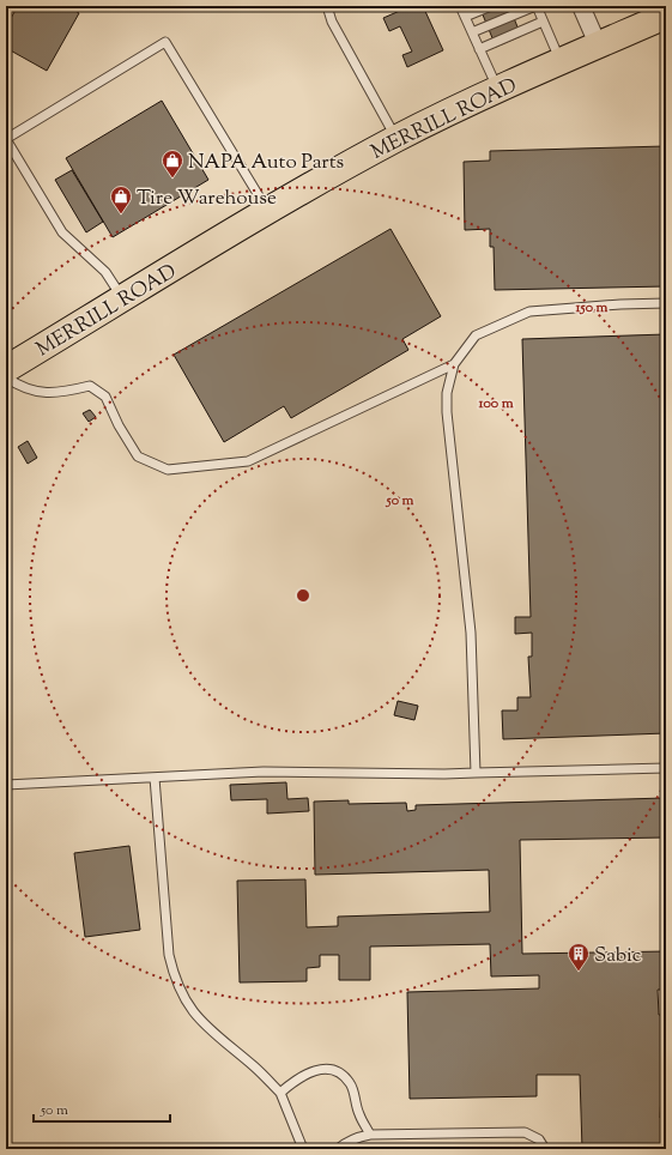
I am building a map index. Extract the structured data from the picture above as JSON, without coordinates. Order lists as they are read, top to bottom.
{
  "streets": {
    "highway": ["MERRILL ROAD"]
  },
  "places": {
    "shop": ["NAPA Auto Parts", "Tire Warehouse"],
    "building": ["Sabic"]
  },
  "scale_bar": "50 m",
  "rings": ["150 m", "100 m", "50 m"]
}
